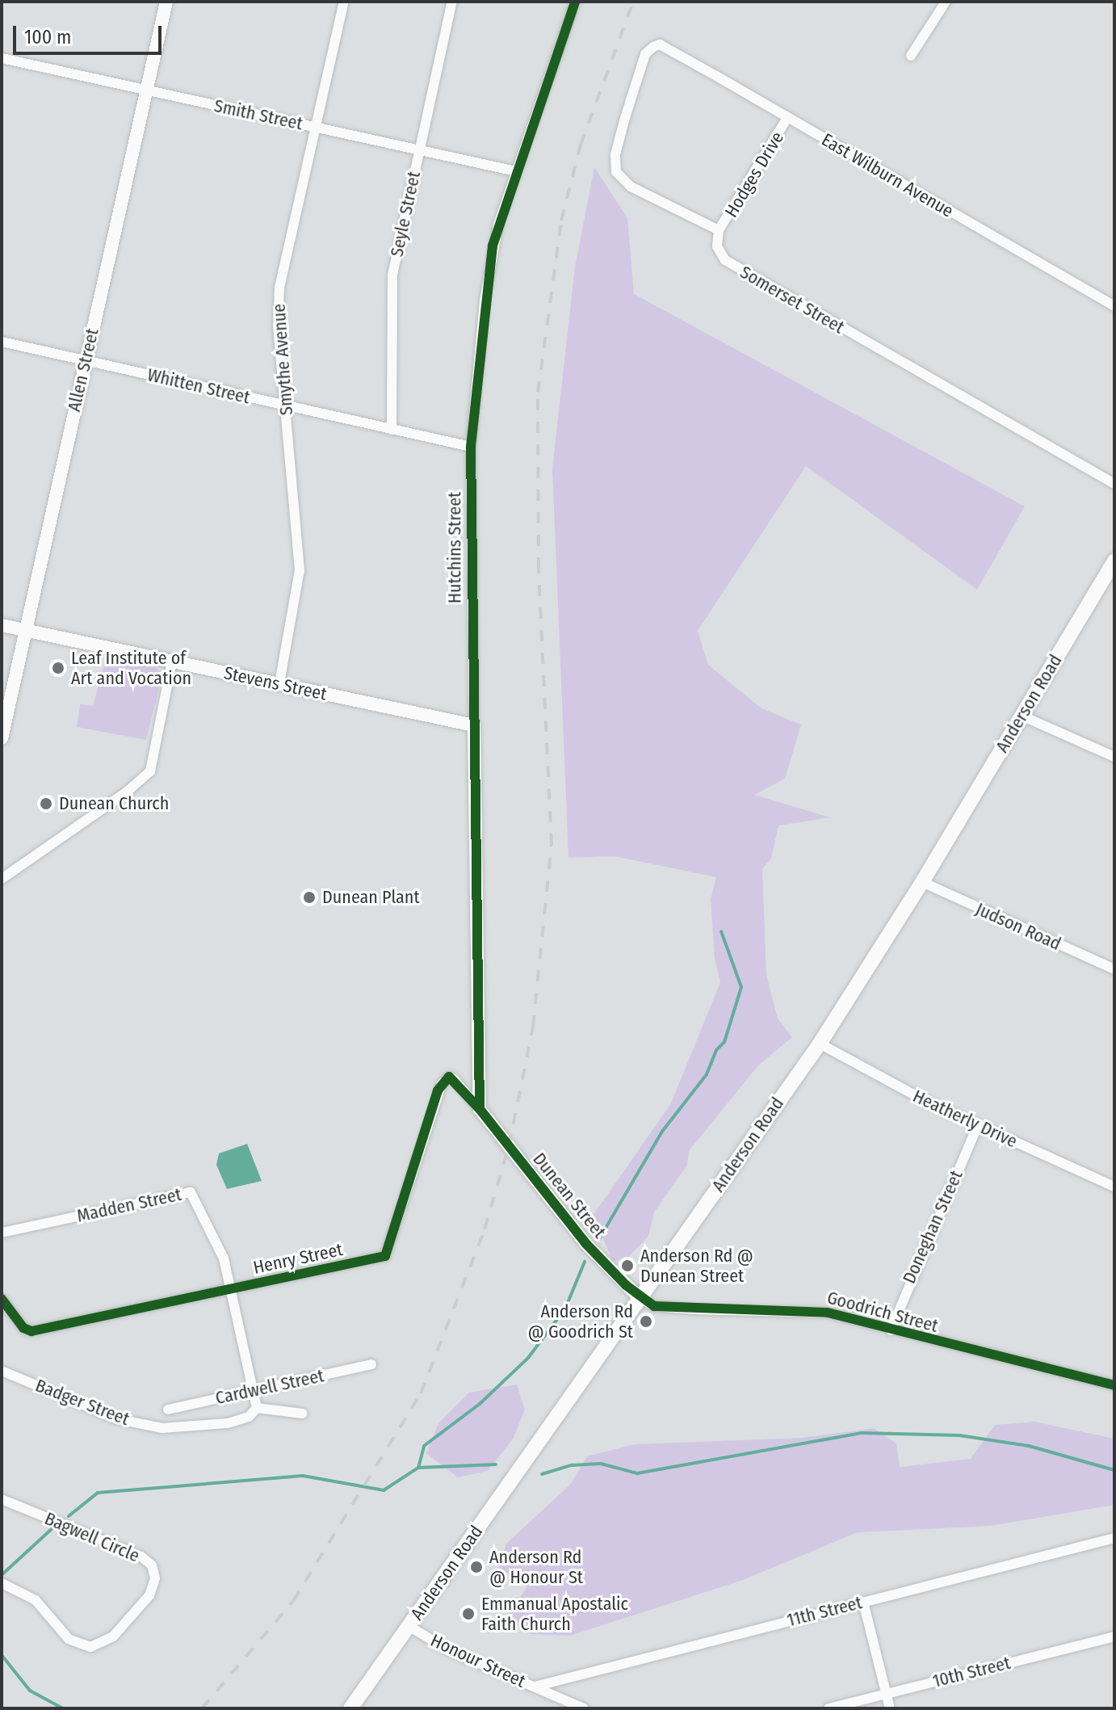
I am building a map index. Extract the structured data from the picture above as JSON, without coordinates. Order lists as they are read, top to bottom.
{
  "streets": {
    "main road": ["Anderson Road"],
    "street": [
      "Smith Street",
      "Hodges Drive",
      "East Wilburn Avenue",
      "Seyle Street",
      "Somerset Street",
      "Smythe Avenue",
      "Allen Street",
      "Whitten Street",
      "Hutchins Street",
      "Stevens Street",
      "Judson Road",
      "Heatherly Drive",
      "Dunean Street",
      "Madden Street",
      "Doneghan Street",
      "Henry Street",
      "Goodrich Street",
      "Cardwell Street",
      "Badger Street",
      "Bagwell Circle",
      "11th Street",
      "Honour Street",
      "10th Street"
    ]
  },
  "crossings": [
    ["Smith Street", "Seyle Street"],
    ["Smith Street", "Smythe Avenue"],
    ["Smith Street", "Allen Street"],
    ["Smith Street", "Hutchins Street"],
    ["Hodges Drive", "East Wilburn Avenue"],
    ["Hodges Drive", "Somerset Street"],
    ["East Wilburn Avenue", "Somerset Street"],
    ["Seyle Street", "Whitten Street"],
    ["Smythe Avenue", "Whitten Street"],
    ["Smythe Avenue", "Stevens Street"],
    ["Allen Street", "Whitten Street"],
    ["Allen Street", "Stevens Street"],
    ["Whitten Street", "Hutchins Street"],
    ["Hutchins Street", "Stevens Street"],
    ["Hutchins Street", "Dunean Street"],
    ["Hutchins Street", "Henry Street"],
    ["Anderson Road", "Judson Road"],
    ["Anderson Road", "Heatherly Drive"],
    ["Anderson Road", "Dunean Street"],
    ["Anderson Road", "Goodrich Street"],
    ["Anderson Road", "Honour Street"],
    ["Heatherly Drive", "Doneghan Street"],
    ["Dunean Street", "Henry Street"],
    ["Dunean Street", "Goodrich Street"],
    ["Madden Street", "Henry Street"],
    ["Doneghan Street", "Goodrich Street"],
    ["11th Street", "Honour Street"]
  ],
  "places": [
    "Leaf Institute of Art and Vocation",
    "Dunean Church",
    "Dunean Plant",
    "Anderson Rd @ Dunean Street",
    "Anderson Rd @ Goodrich St",
    "Anderson Rd @ Honour St",
    "Emmanual Apostalic Faith Church"
  ],
  "scale_bar": "100 m"
}
